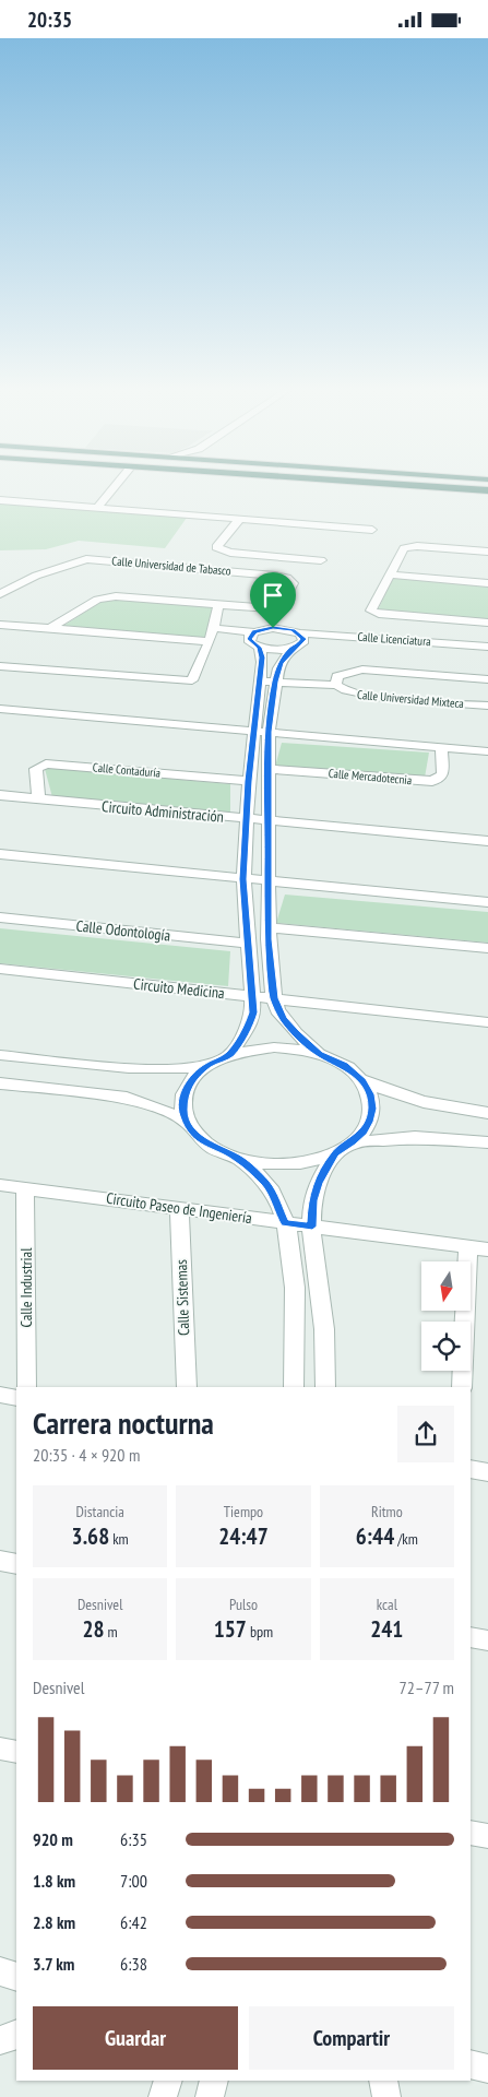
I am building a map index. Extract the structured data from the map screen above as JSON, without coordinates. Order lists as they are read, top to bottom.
{
  "streets": {
    "street": [
      "Calle Universidad de Tabasco",
      "Calle Licenciatura",
      "Calle Universidad Mixteca",
      "Calle Contaduría",
      "Calle Mercadotecnia",
      "Circuito Administración",
      "Calle Odontología",
      "Circuito Medicina",
      "Circuito Paseo de Ingeniería",
      "Calle Industrial",
      "Calle Sistemas"
    ]
  },
  "crossings": [
    ["Calle Contaduría", "Circuito Administración"],
    ["Circuito Paseo de Ingeniería", "Calle Industrial"],
    ["Circuito Paseo de Ingeniería", "Calle Sistemas"]
  ],
  "north": "bottom",
  "page": {
    "status": "20:35",
    "heading": ["Carrera nocturna", "20:35 · 4 × 920 m"],
    "stats": [
      ["Distancia", "3.68 km"],
      ["Tiempo", "24:47"],
      ["Ritmo", "6:44 /km"],
      ["Desnivel", "28 m"],
      ["Pulso", "157 bpm"],
      ["kcal", "241"]
    ],
    "chart": ["Desnivel", "72–77 m"],
    "list": [
      {
        "name": "920 m",
        "note": "6:35"
      },
      {
        "name": "1.8 km",
        "note": "7:00"
      },
      {
        "name": "2.8 km",
        "note": "6:42"
      },
      {
        "name": "3.7 km",
        "note": "6:38"
      }
    ],
    "buttons": ["Guardar", "Compartir"]
  }
}
